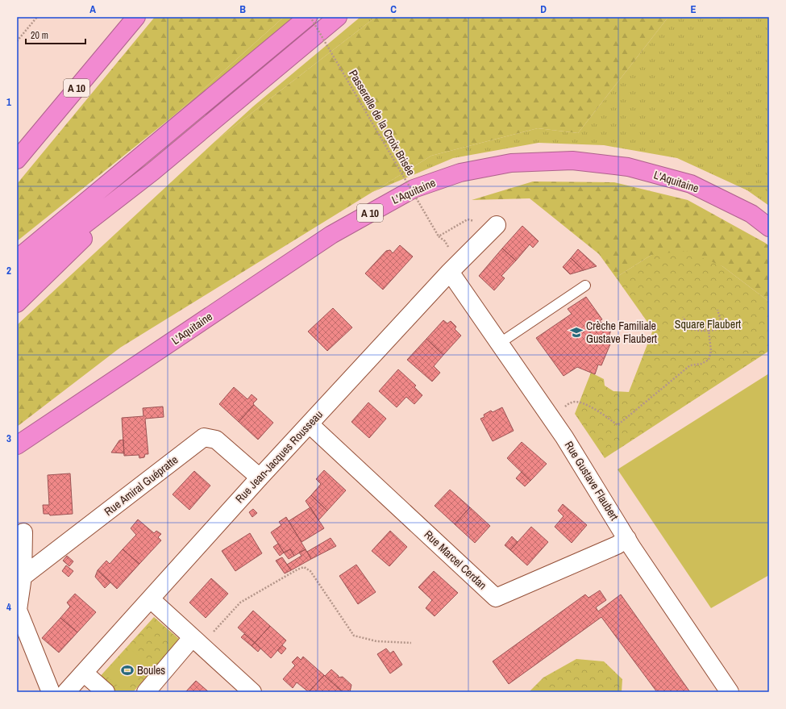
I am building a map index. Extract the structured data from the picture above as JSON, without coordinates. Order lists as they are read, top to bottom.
{
  "streets": {
    "highway": ["A 10", "L'Aquitaine"],
    "street": [
      "Rue Jean-Jacques Rousseau",
      "Rue Gustave Flaubert",
      "Rue Amiral Guépratte",
      "Rue Marcel Cerdan"
    ],
    "path": ["Passerelle de la Croix Brisée"]
  },
  "crossings": [
    ["Rue Jean-Jacques Rousseau", "Rue Gustave Flaubert"],
    ["Rue Jean-Jacques Rousseau", "Rue Amiral Guépratte"],
    ["Rue Jean-Jacques Rousseau", "Rue Marcel Cerdan"],
    ["Rue Gustave Flaubert", "Rue Marcel Cerdan"]
  ],
  "parks": ["Square Flaubert"],
  "places": {
    "school or university": ["Crèche Familiale Gustave Flaubert"],
    "sports": ["Boules"]
  },
  "scale_bar": "20 m",
  "grid": {
    "columns": [
      "A",
      "B",
      "C",
      "D",
      "E"
    ],
    "rows": [
      "1",
      "2",
      "3",
      "4"
    ]
  }
}
